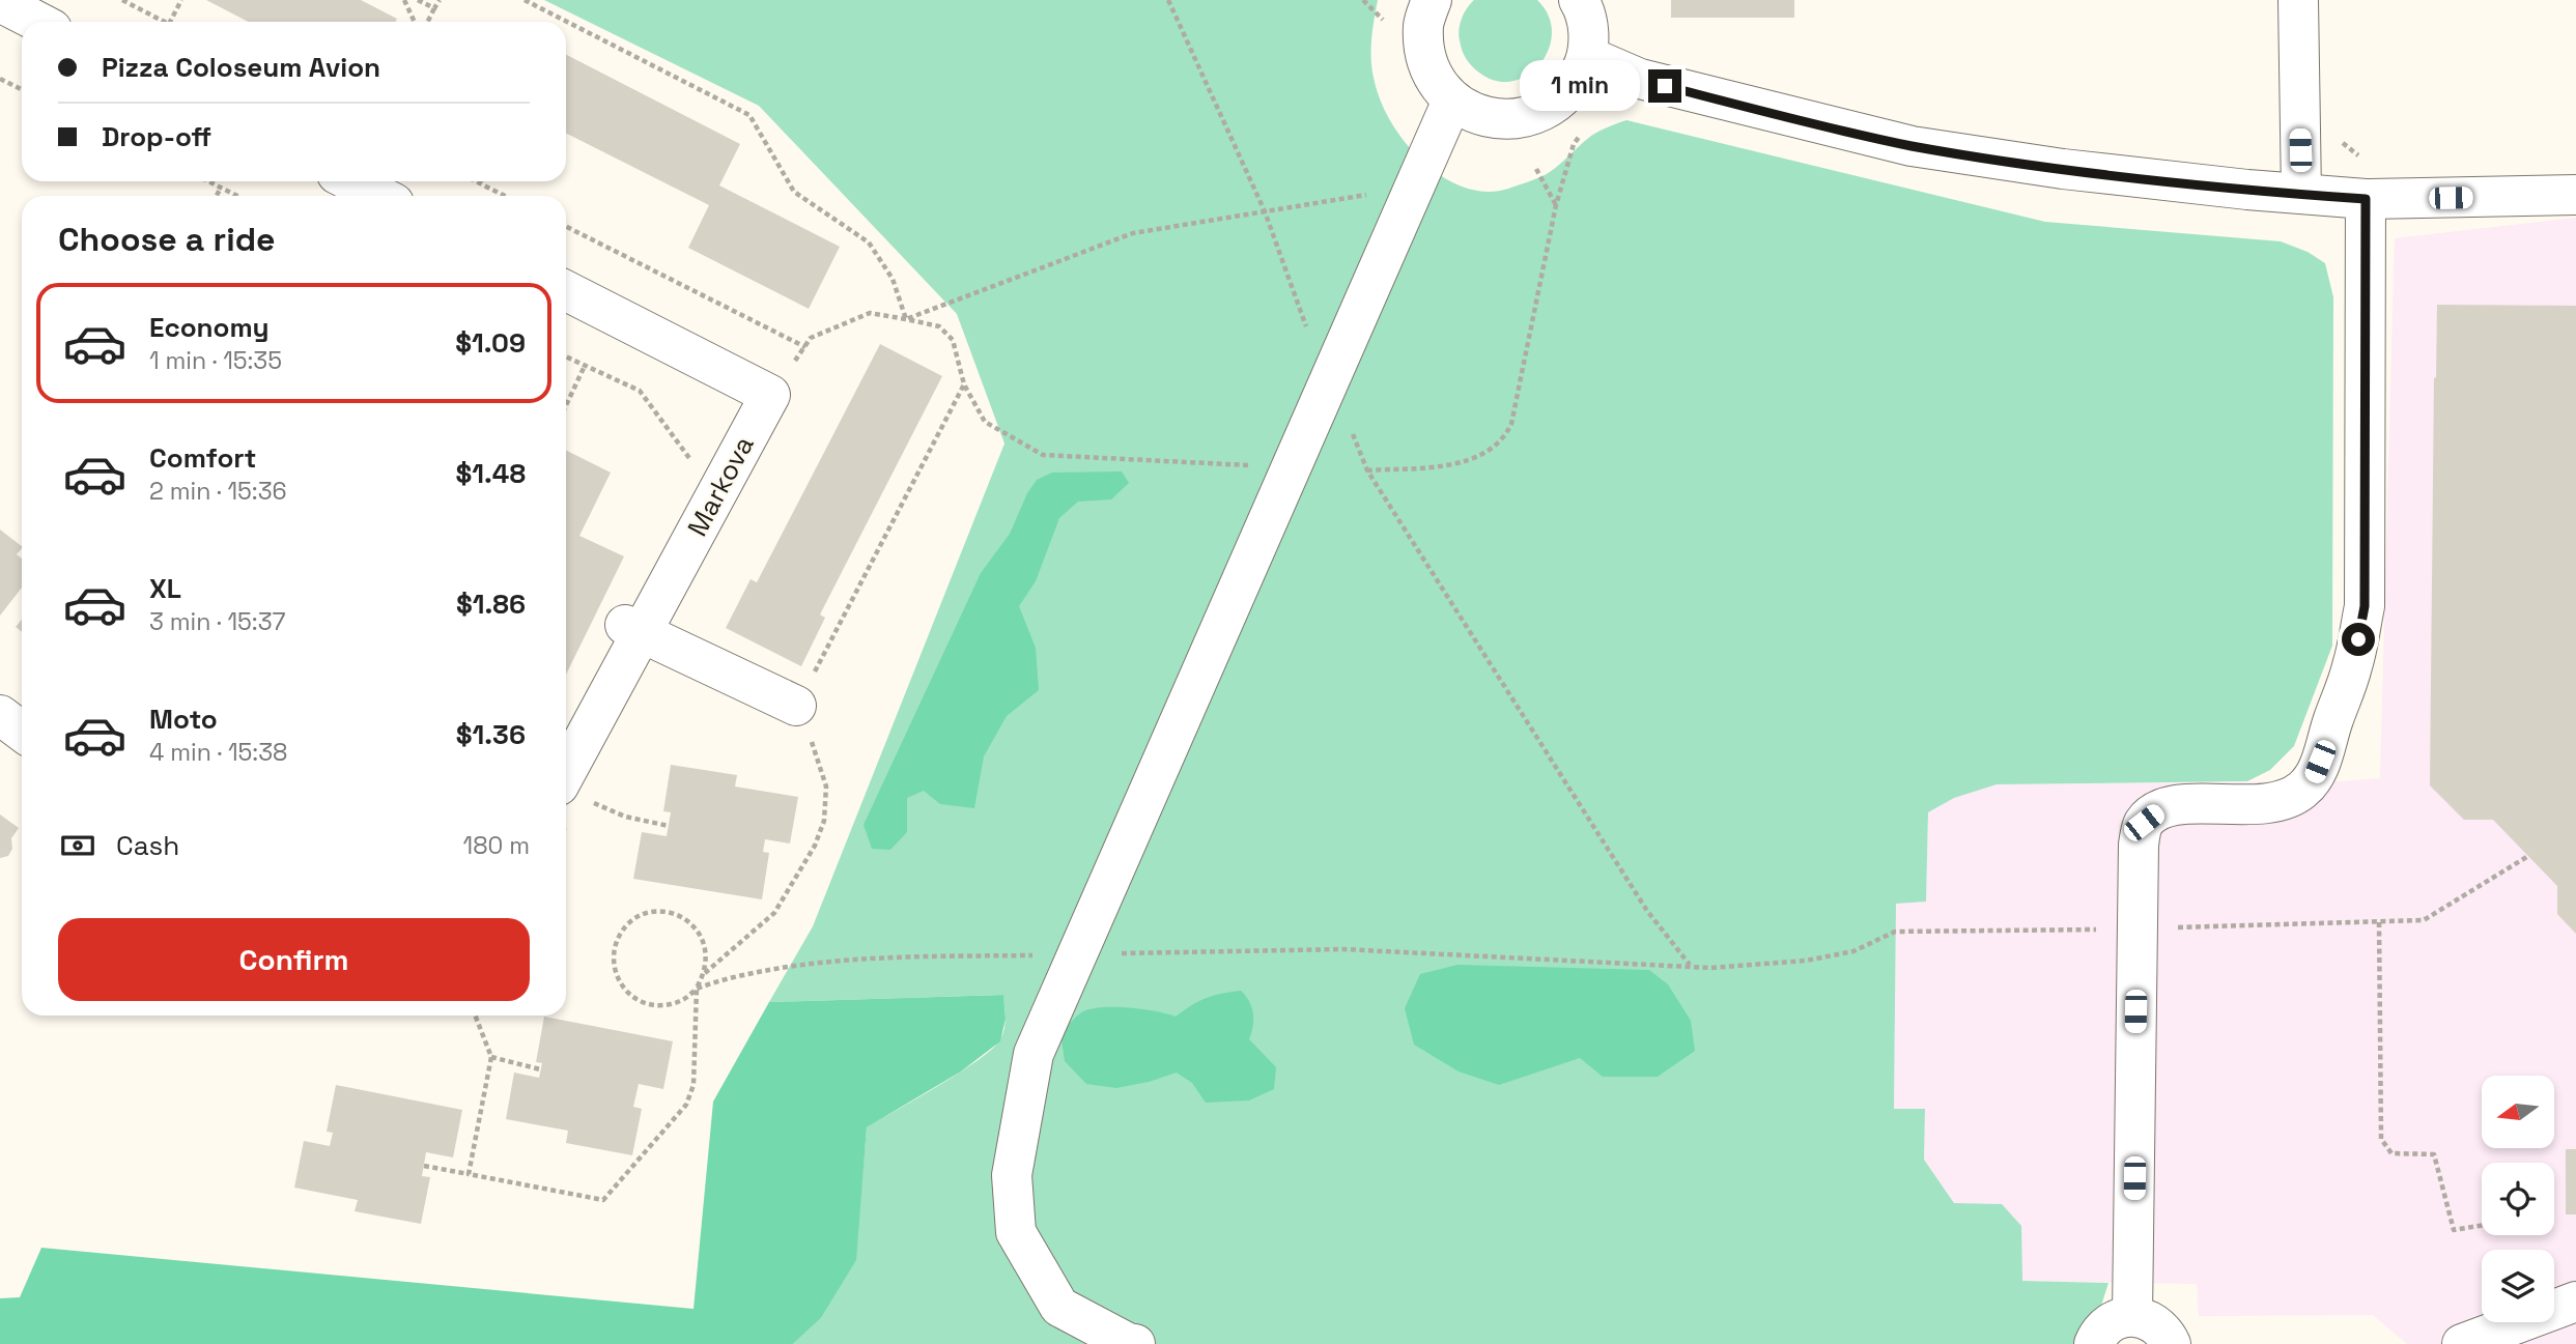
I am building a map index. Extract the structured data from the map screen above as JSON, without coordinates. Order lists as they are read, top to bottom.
{
  "streets": {
    "street": ["Markova"]
  },
  "north": "left",
  "page": {
    "banner": ["Pizza Coloseum Avion", "Drop-off"],
    "bubble": "1 min",
    "heading": "Choose a ride",
    "list": [
      {
        "name": "Economy",
        "note": "1 min · 15:35",
        "value": "$1.09"
      },
      {
        "name": "Comfort",
        "note": "2 min · 15:36",
        "value": "$1.48"
      },
      {
        "name": "XL",
        "note": "3 min · 15:37",
        "value": "$1.86"
      },
      {
        "name": "Moto",
        "note": "4 min · 15:38",
        "value": "$1.36"
      }
    ],
    "pay": ["Cash", "180 m"],
    "buttons": "Confirm"
  }
}
